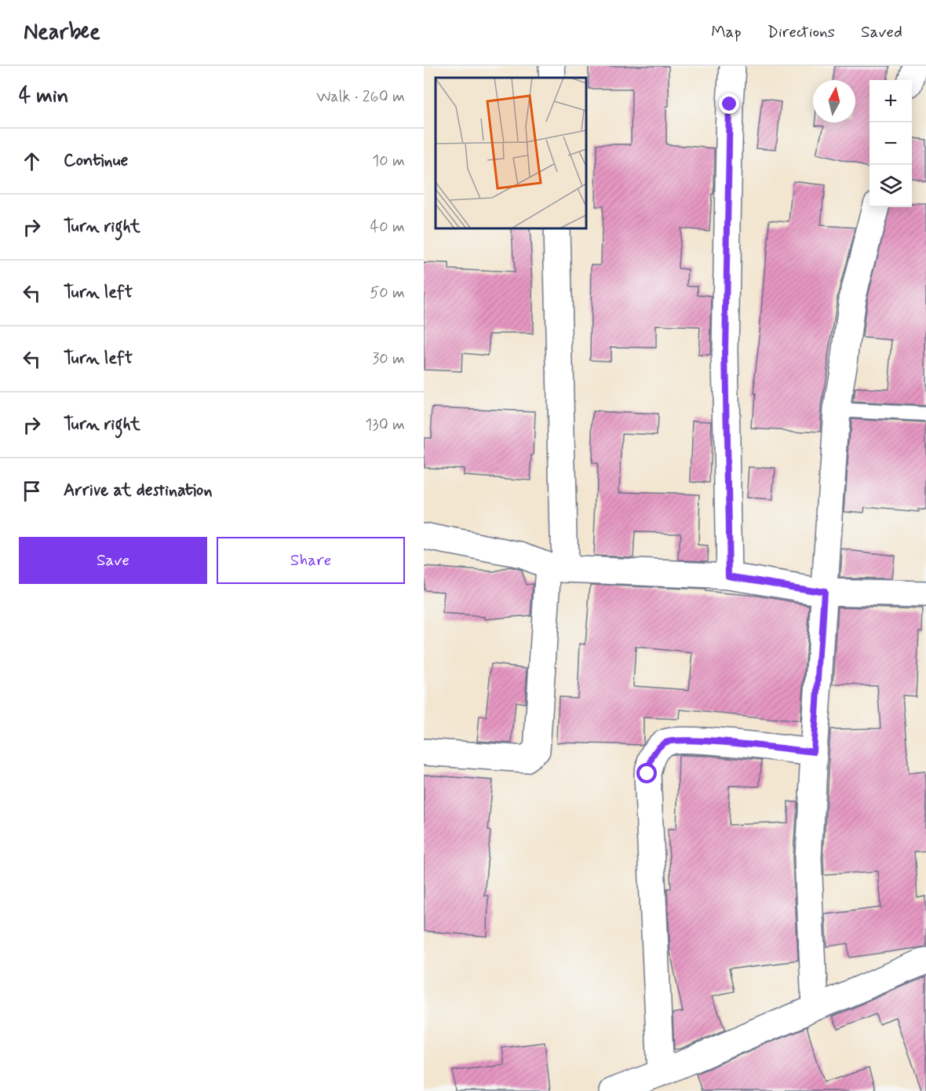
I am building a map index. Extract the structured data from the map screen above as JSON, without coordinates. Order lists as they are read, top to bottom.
{
  "north": "top",
  "page": {
    "header": "Nearbee",
    "nav": ["Map", "Directions", "Saved"],
    "heading": ["4 min", "Walk · 260 m"],
    "map_buttons": ["+", "−"],
    "list": [
      ["Continue", "10 m"],
      ["Turn right", "40 m"],
      ["Turn left", "50 m"],
      ["Turn left", "30 m"],
      ["Turn right", "130 m"],
      "Arrive at destination"
    ],
    "buttons": ["Save", "Share"]
  }
}
